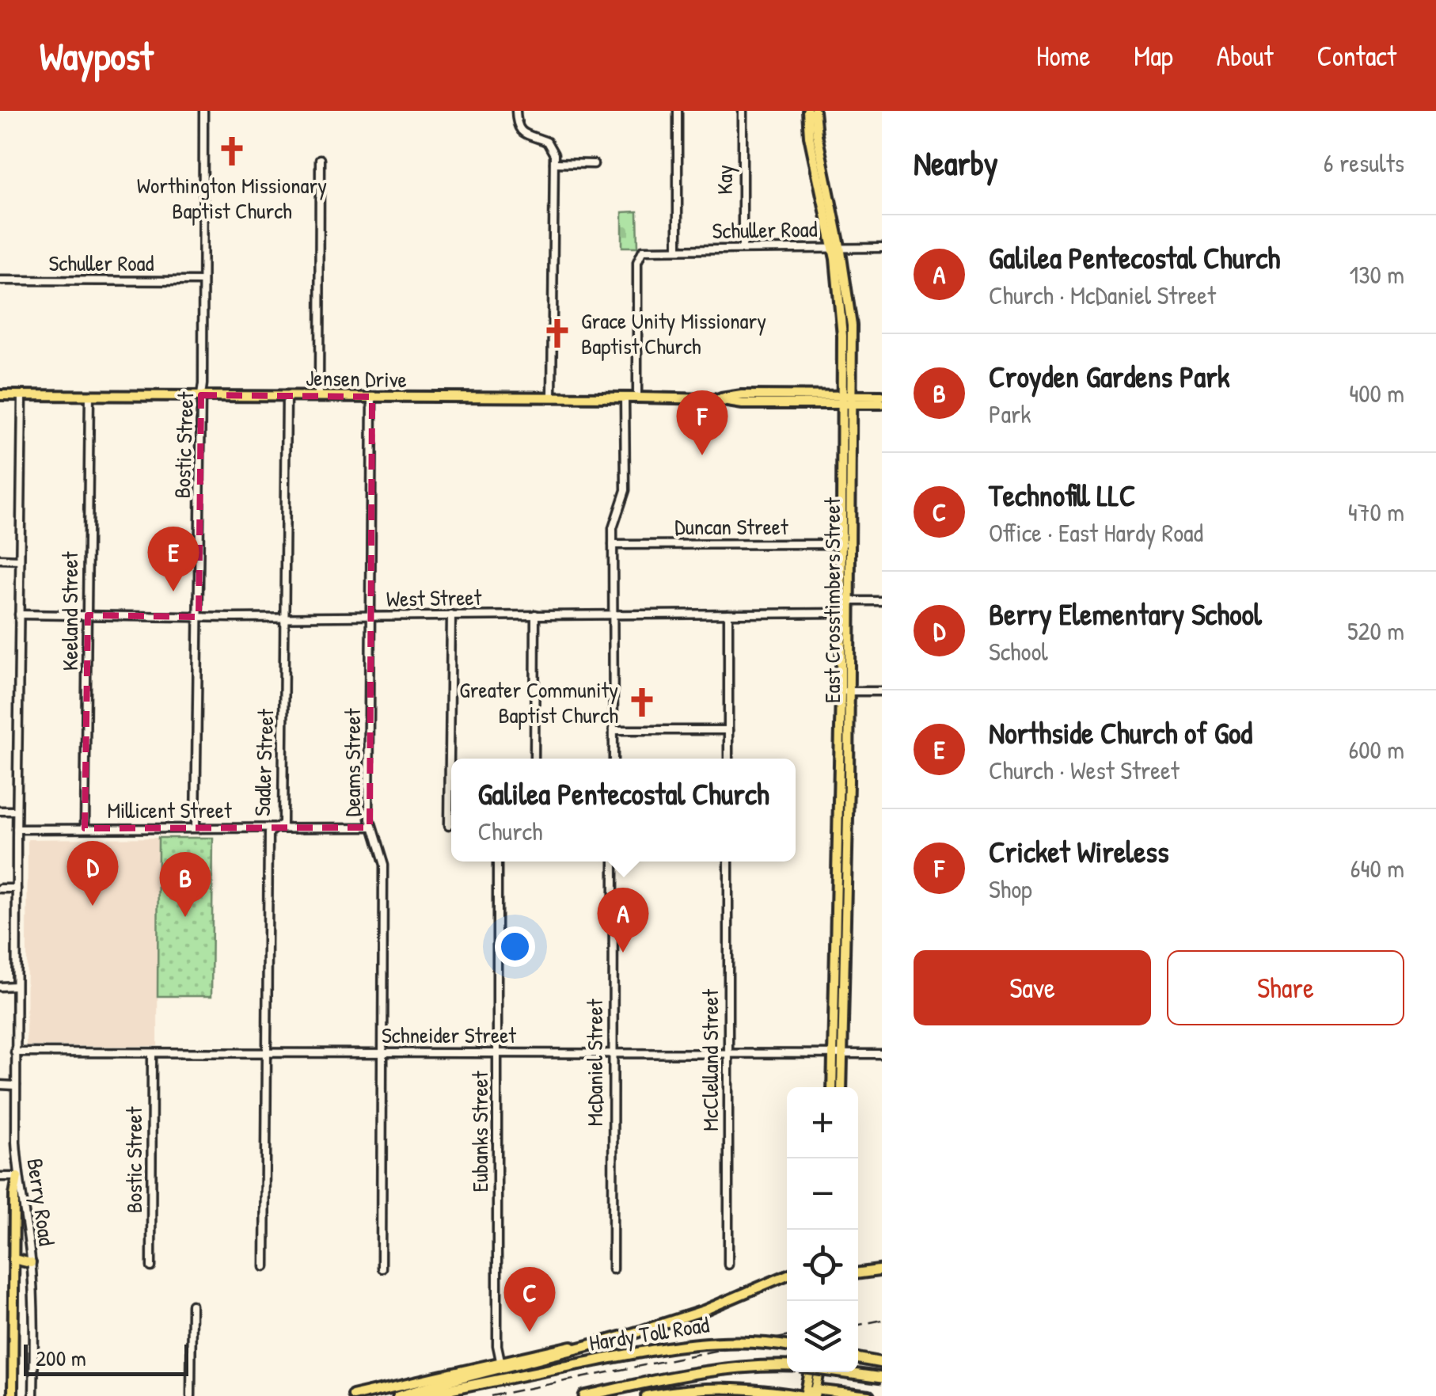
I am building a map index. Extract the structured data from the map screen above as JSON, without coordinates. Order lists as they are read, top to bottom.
{
  "streets": {
    "highway": ["Hardy Toll Road"],
    "main road": ["Jensen Drive", "East Crosstimbers Street"],
    "street": [
      "Kay",
      "Schuller Road",
      "Bostic Street",
      "Duncan Street",
      "West Street",
      "Keeland Street",
      "Sadler Street",
      "Deams Street",
      "Millicent Street",
      "Schneider Street",
      "McClelland Street",
      "McDaniel Street",
      "Eubanks Street",
      "Berry Road"
    ]
  },
  "crossings": [
    ["Kay", "Schuller Road"],
    ["Schuller Road", "Jensen Drive"],
    ["Schuller Road", "Bostic Street"],
    ["Schuller Road", "East Crosstimbers Street"],
    ["Jensen Drive", "Bostic Street"],
    ["Jensen Drive", "East Crosstimbers Street"],
    ["Jensen Drive", "Keeland Street"],
    ["Jensen Drive", "Sadler Street"],
    ["Jensen Drive", "Deams Street"],
    ["Jensen Drive", "Berry Road"],
    ["Bostic Street", "West Street"],
    ["Bostic Street", "Millicent Street"],
    ["Bostic Street", "Schneider Street"],
    ["Duncan Street", "East Crosstimbers Street"],
    ["West Street", "East Crosstimbers Street"],
    ["West Street", "Keeland Street"],
    ["West Street", "Sadler Street"],
    ["West Street", "Deams Street"],
    ["West Street", "Berry Road"],
    ["East Crosstimbers Street", "Schneider Street"],
    ["Keeland Street", "Millicent Street"],
    ["Sadler Street", "Millicent Street"],
    ["Sadler Street", "Schneider Street"],
    ["Deams Street", "Millicent Street"],
    ["Deams Street", "Schneider Street"],
    ["Millicent Street", "Berry Road"],
    ["Schneider Street", "McClelland Street"],
    ["Schneider Street", "McDaniel Street"],
    ["Schneider Street", "Eubanks Street"],
    ["Schneider Street", "Berry Road"]
  ],
  "places": {
    "church": ["Worthington Missionary Baptist Church", "Grace Unity Missionary Baptist Church", "Greater Community Baptist Church"]
  },
  "scale_bar": "200 m",
  "page": {
    "header": "Waypost",
    "nav": [
      "Home",
      "Map",
      "About",
      "Contact"
    ],
    "heading": ["Nearby", "6 results"],
    "list": [
      {
        "mark": "A",
        "name": "Galilea Pentecostal Church",
        "note": "Church · McDaniel Street",
        "value": "130 m"
      },
      {
        "mark": "B",
        "name": "Croyden Gardens Park",
        "note": "Park",
        "value": "400 m"
      },
      {
        "mark": "C",
        "name": "Technofill LLC",
        "note": "Office · East Hardy Road",
        "value": "470 m"
      },
      {
        "mark": "D",
        "name": "Berry Elementary School",
        "note": "School",
        "value": "520 m"
      },
      {
        "mark": "E",
        "name": "Northside Church of God",
        "note": "Church · West Street",
        "value": "600 m"
      },
      {
        "mark": "F",
        "name": "Cricket Wireless",
        "note": "Shop",
        "value": "640 m"
      }
    ],
    "pins": [
      "F",
      "E",
      "D",
      "B",
      "A",
      "C"
    ],
    "popup": ["Galilea Pentecostal Church", "Church"],
    "buttons": ["Save", "Share"],
    "map_buttons": ["+", "−"],
    "scale": "200 m"
  }
}
